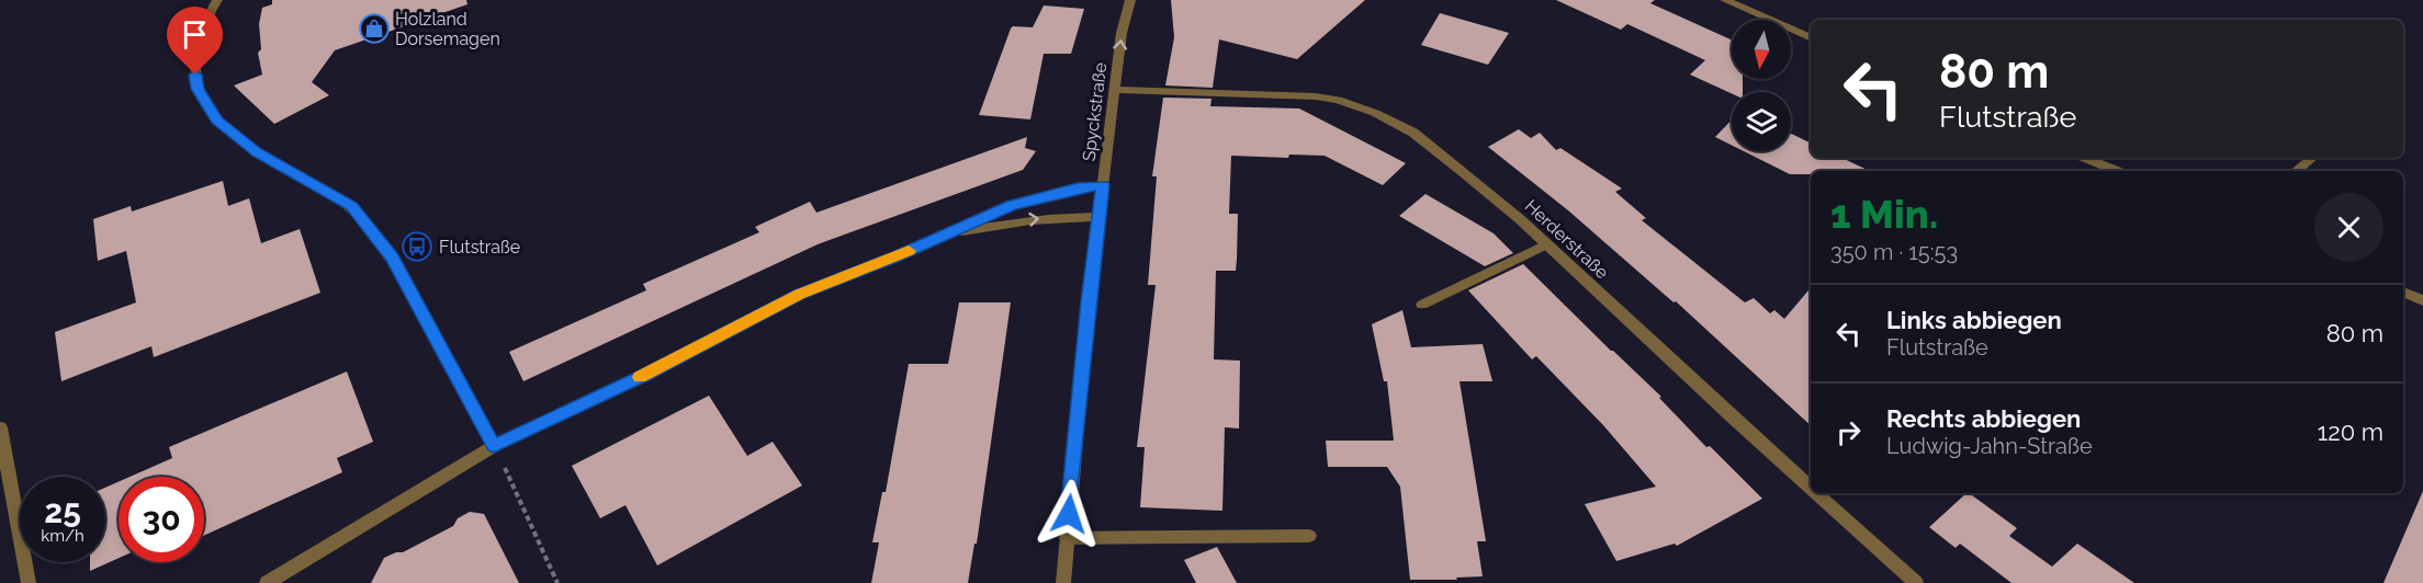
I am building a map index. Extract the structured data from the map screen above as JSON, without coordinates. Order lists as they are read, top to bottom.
{
  "streets": {
    "street": ["Spyckstraße", "Herderstraße"]
  },
  "crossings": [
    ["Spyckstraße", "Herderstraße"]
  ],
  "places": {
    "shop": ["Holzland Dorsemagen"],
    "bus stop": ["Flutstraße"]
  },
  "north": "bottom",
  "page": {
    "turn": ["80 m", "Flutstraße"],
    "heading": ["1 Min.", "350 m · 15:53"],
    "list": [
      {
        "name": "Links abbiegen",
        "note": "Flutstraße",
        "value": "80 m"
      },
      {
        "name": "Rechts abbiegen",
        "note": "Ludwig-Jahn-Straße",
        "value": "120 m"
      }
    ],
    "speed": "25 km/h",
    "limit": "30"
  }
}
